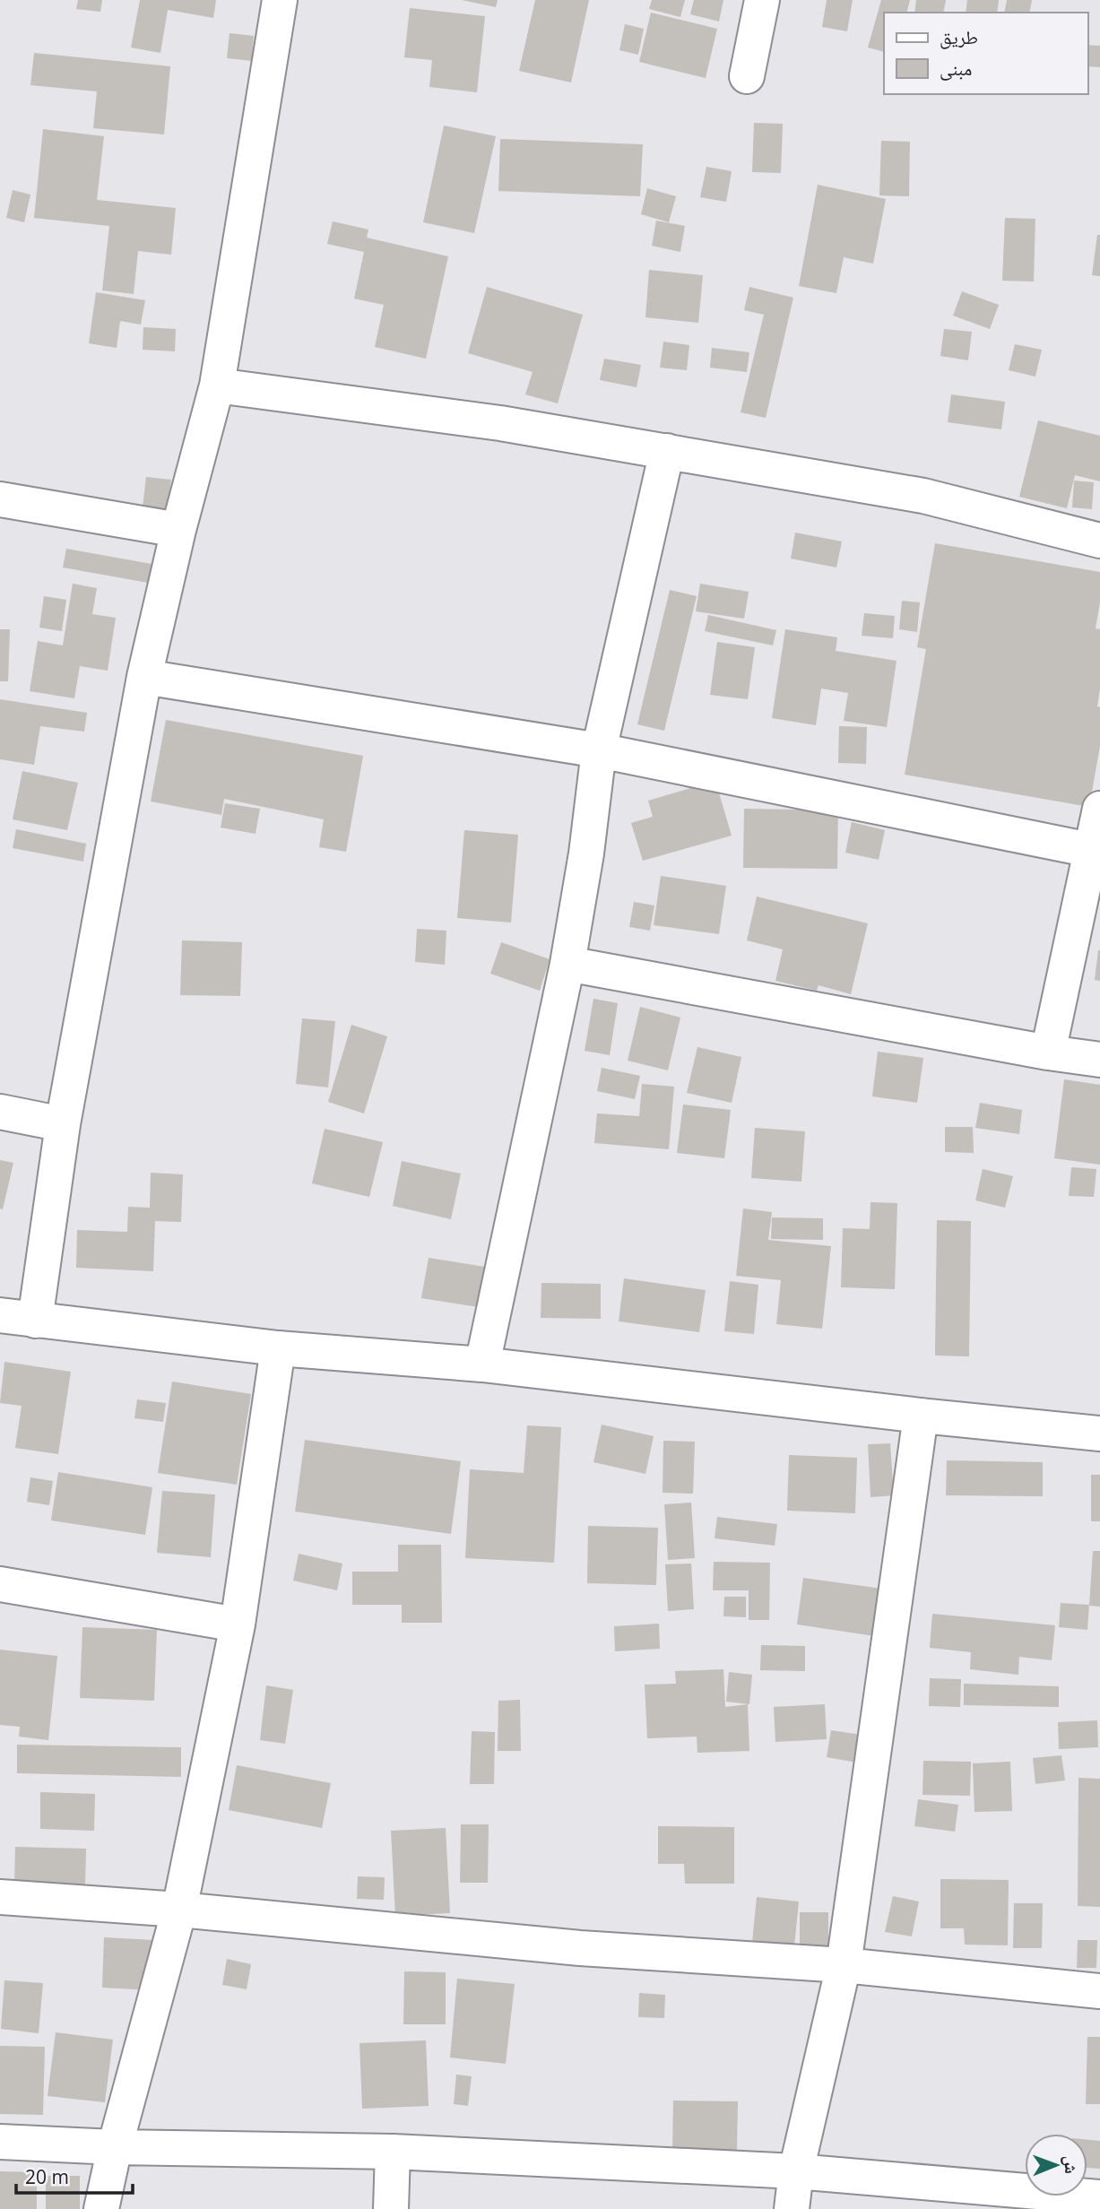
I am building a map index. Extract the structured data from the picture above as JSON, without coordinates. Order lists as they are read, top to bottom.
{
  "legend": ["طريق", "مبنى"],
  "scale_bar": "20 m",
  "north": "right"
}
